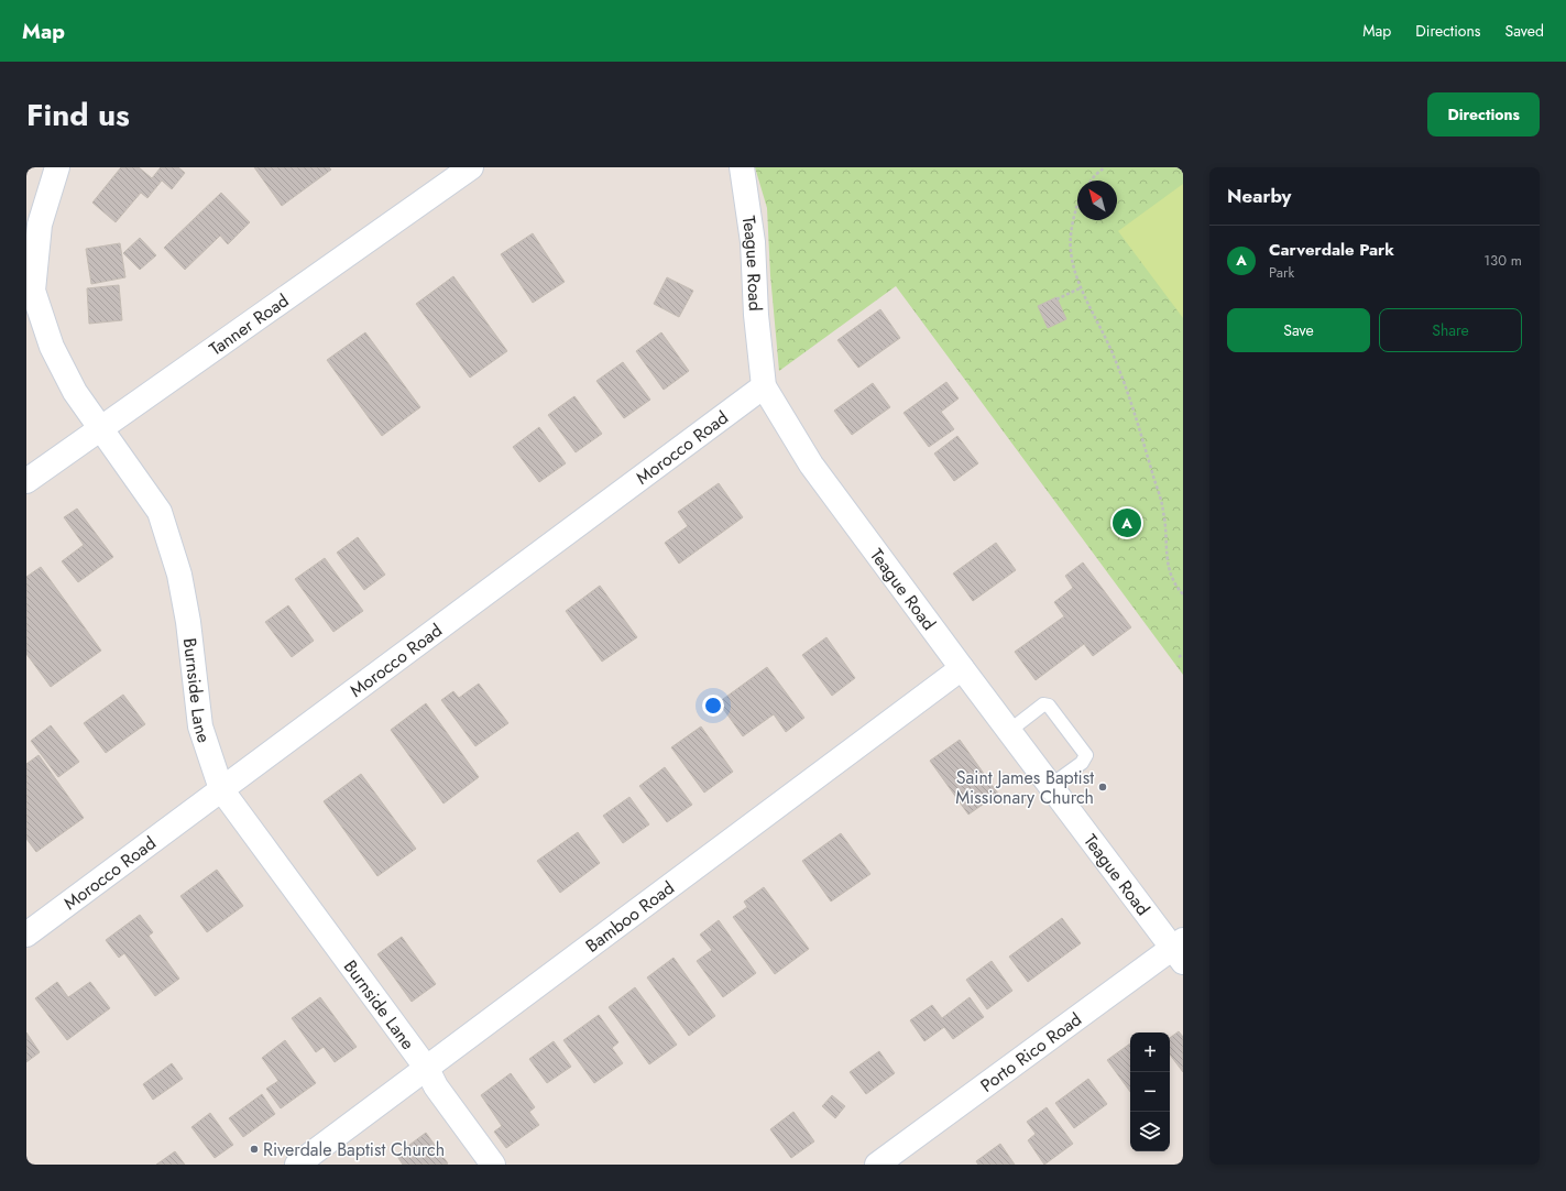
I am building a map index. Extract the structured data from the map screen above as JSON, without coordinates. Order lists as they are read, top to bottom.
{
  "streets": {
    "street": [
      "Teague Road",
      "Tanner Road",
      "Morocco Road",
      "Burnside Lane",
      "Bamboo Road",
      "Porto Rico Road"
    ]
  },
  "crossings": [
    ["Teague Road", "Morocco Road"],
    ["Teague Road", "Bamboo Road"],
    ["Teague Road", "Porto Rico Road"],
    ["Tanner Road", "Burnside Lane"],
    ["Morocco Road", "Burnside Lane"],
    ["Burnside Lane", "Bamboo Road"]
  ],
  "places": ["Saint James Baptist Missionary Church", "Riverdale Baptist Church"],
  "north": "top left",
  "page": {
    "header": "Map",
    "nav": ["Map", "Directions", "Saved"],
    "title": "Find us",
    "buttons": [
      "Directions",
      ["Save", "Share"]
    ],
    "heading": "Nearby",
    "list": [
      {
        "mark": "A",
        "name": "Carverdale Park",
        "note": "Park",
        "value": "130 m"
      }
    ],
    "pins": "A",
    "map_buttons": ["+", "−"]
  }
}
